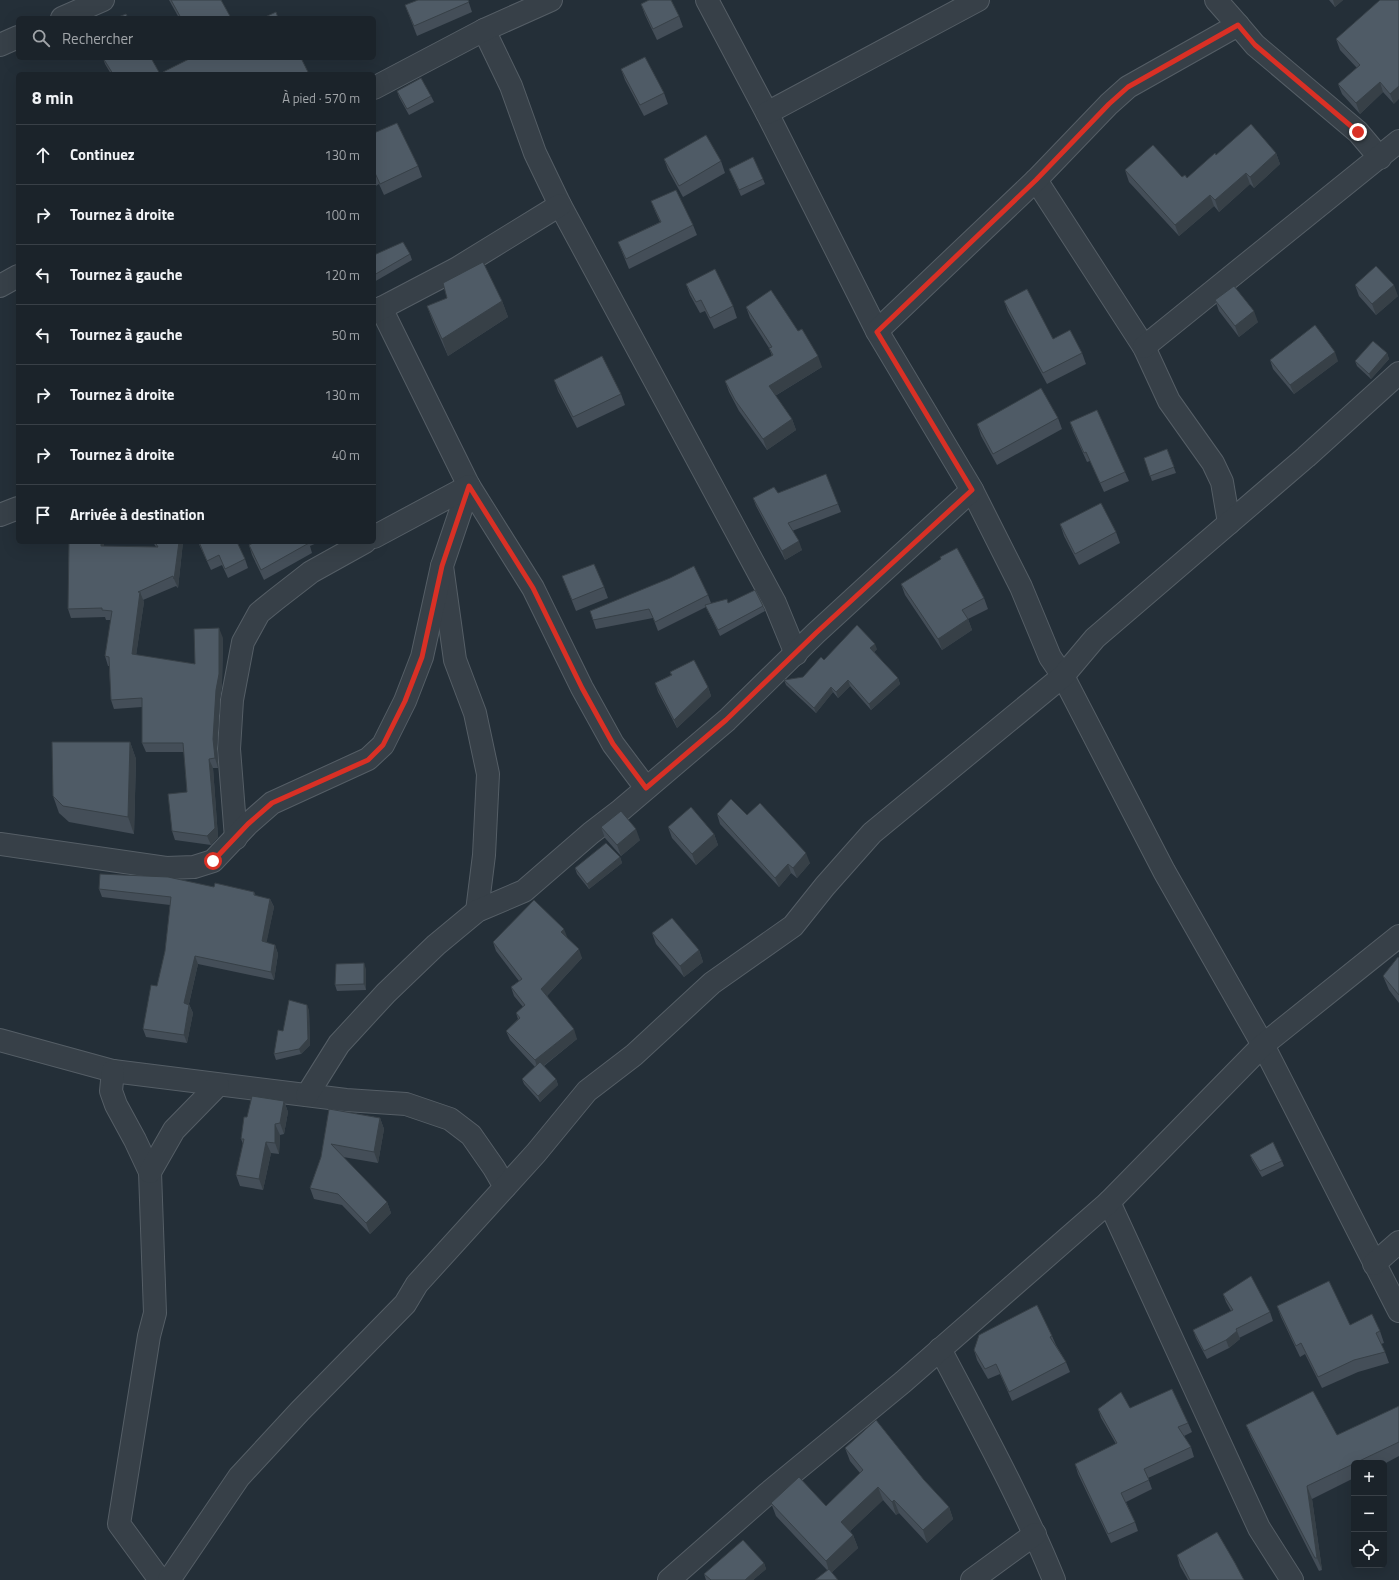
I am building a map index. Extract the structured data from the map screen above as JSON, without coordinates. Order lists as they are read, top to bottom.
{
  "page": {
    "search": "Rechercher",
    "heading": ["8 min", "À pied · 570 m"],
    "list": [
      ["Continuez", "130 m"],
      ["Tournez à droite", "100 m"],
      ["Tournez à gauche", "120 m"],
      ["Tournez à gauche", "50 m"],
      ["Tournez à droite", "130 m"],
      ["Tournez à droite", "40 m"],
      "Arrivée à destination"
    ],
    "map_buttons": ["+", "−"]
  }
}
